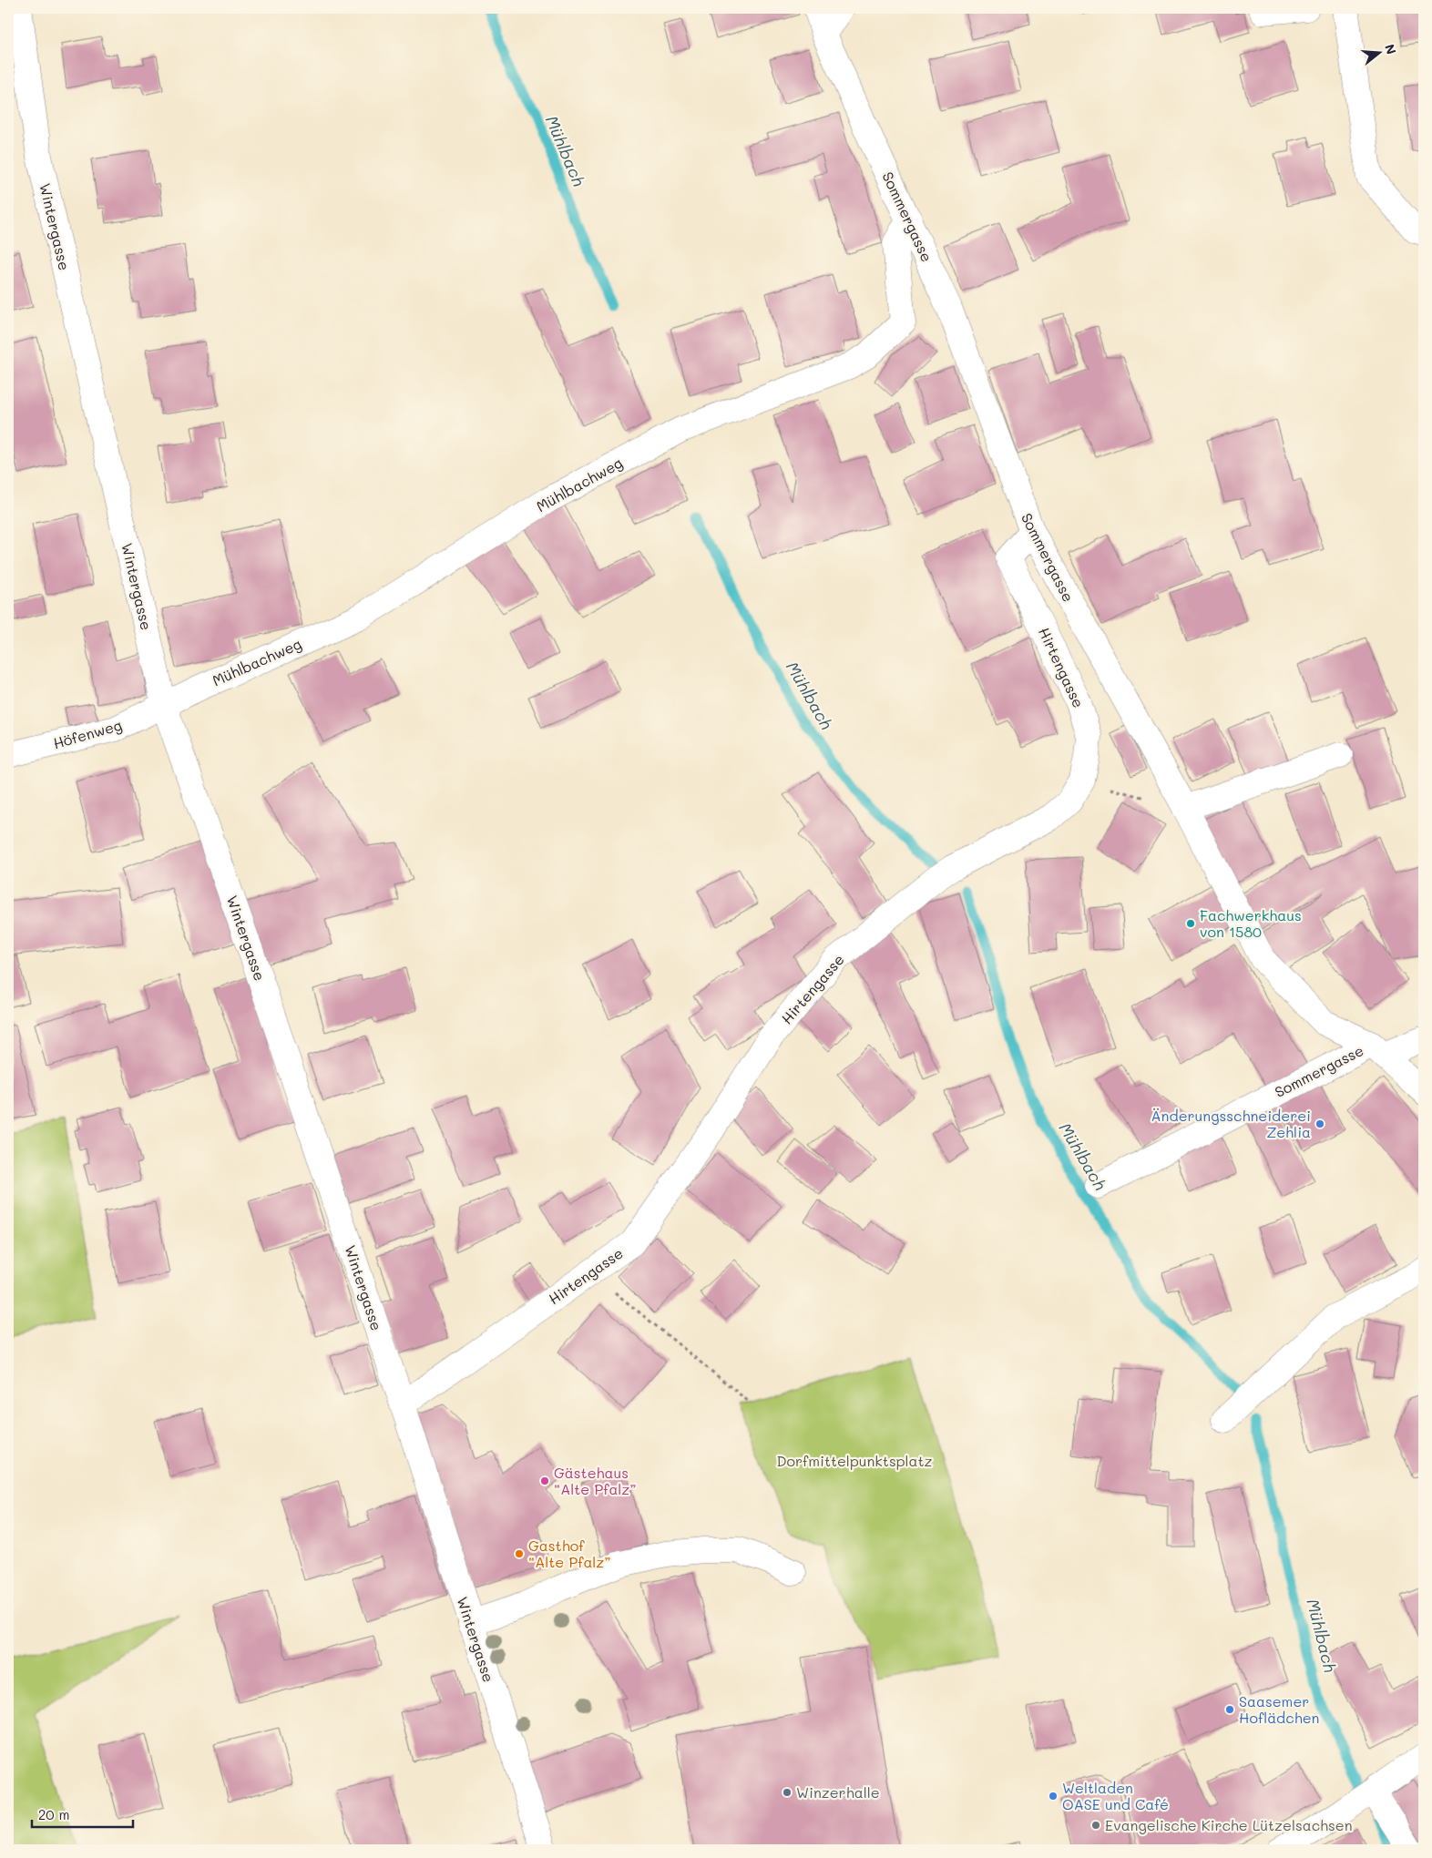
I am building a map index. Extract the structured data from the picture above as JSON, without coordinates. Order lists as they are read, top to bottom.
{
  "streets": {
    "street": [
      "Sommergasse",
      "Wintergasse",
      "Mühlbachweg",
      "Hirtengasse",
      "Höfenweg"
    ]
  },
  "crossings": [
    ["Sommergasse", "Mühlbachweg"],
    ["Sommergasse", "Hirtengasse"],
    ["Wintergasse", "Mühlbachweg"],
    ["Wintergasse", "Hirtengasse"],
    ["Wintergasse", "Höfenweg"],
    ["Mühlbachweg", "Höfenweg"]
  ],
  "water": ["Mühlbach"],
  "parks": ["Dorfmittelpunktsplatz"],
  "places": [
    "Fachwerkhaus von 1580",
    "Änderungsschneiderei Zehlia",
    "Gästehaus “Alte Pfalz”",
    "Gasthof “Alte Pfalz”",
    "Saasemer Hoflädchen",
    "Winzerhalle",
    "Weltladen OASE und Café",
    "Evangelische Kirche Lützelsachsen"
  ],
  "scale_bar": "20 m",
  "north": "right"
}
